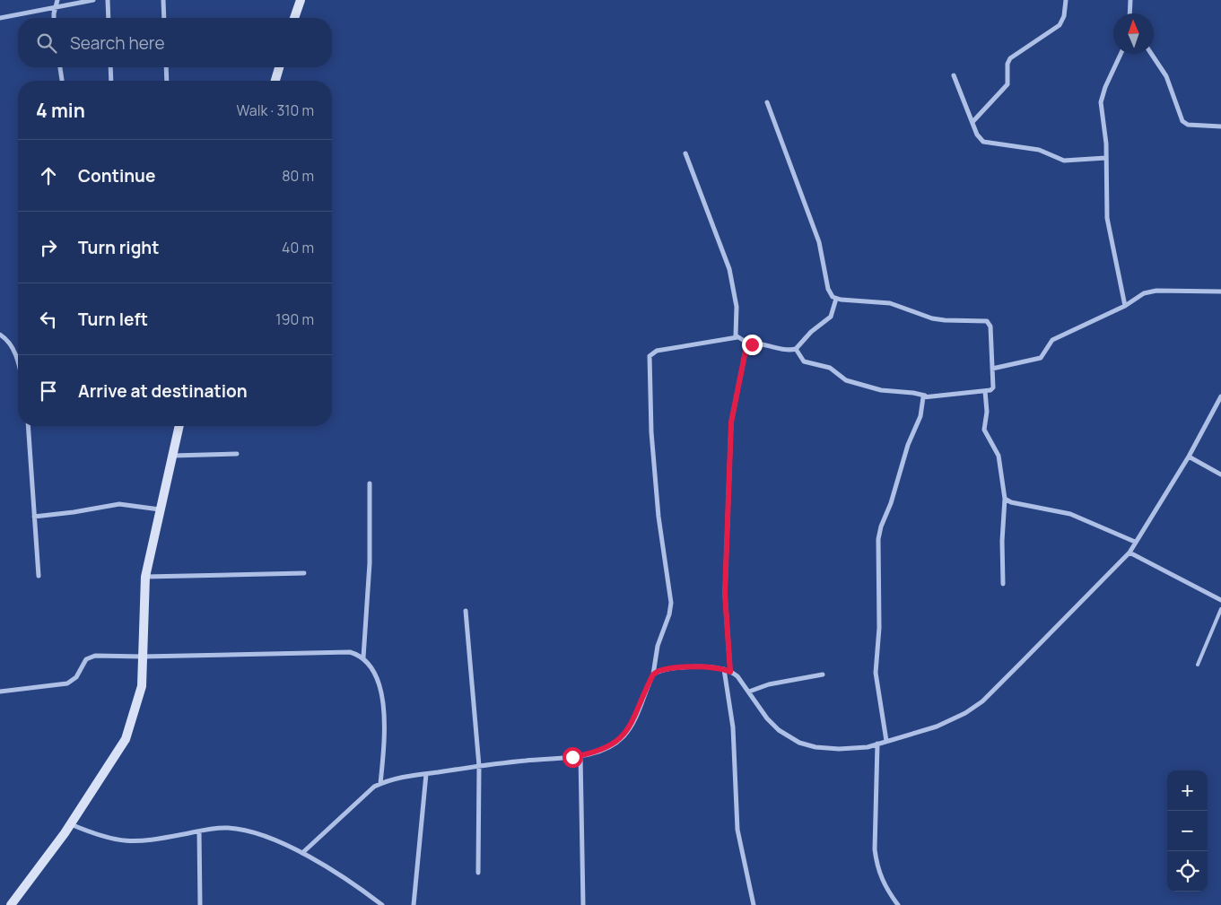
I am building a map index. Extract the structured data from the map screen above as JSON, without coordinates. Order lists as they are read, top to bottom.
{
  "north": "top",
  "page": {
    "search": "Search here",
    "heading": ["4 min", "Walk · 310 m"],
    "list": [
      ["Continue", "80 m"],
      ["Turn right", "40 m"],
      ["Turn left", "190 m"],
      "Arrive at destination"
    ],
    "map_buttons": ["+", "−"]
  }
}
